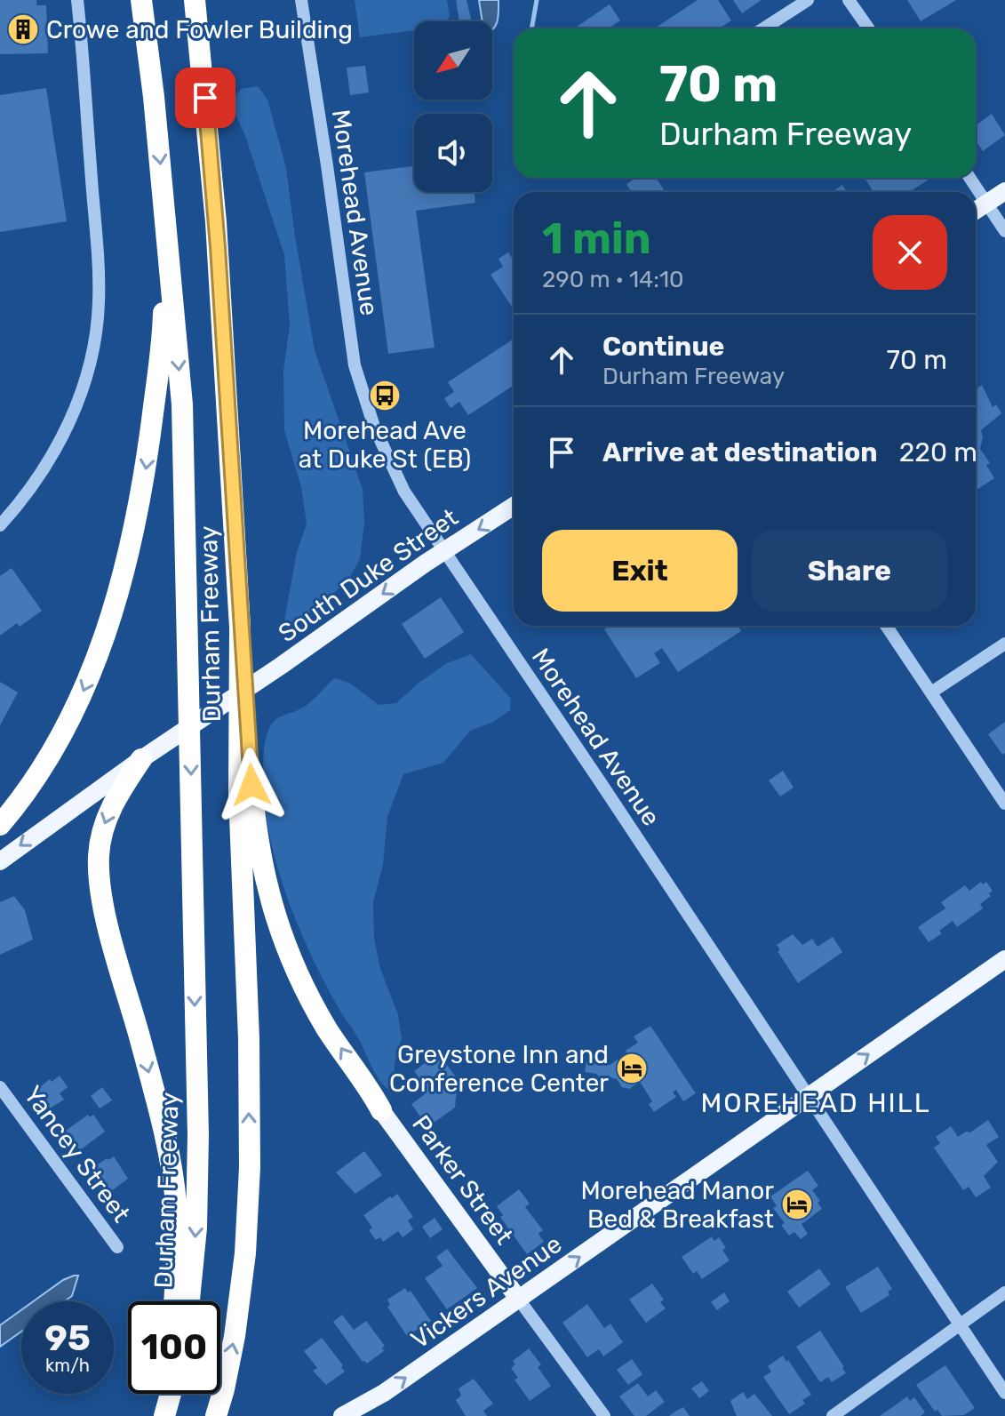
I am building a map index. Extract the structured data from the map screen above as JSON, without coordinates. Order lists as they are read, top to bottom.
{
  "streets": {
    "highway": ["Durham Freeway"],
    "main road": ["South Duke Street", "Parker Street", "Vickers Avenue"],
    "street": ["Morehead Avenue", "Yancey Street"]
  },
  "crossings": [
    ["Morehead Avenue", "South Duke Street"],
    ["Morehead Avenue", "Vickers Avenue"],
    ["Parker Street", "Vickers Avenue"]
  ],
  "one_way": ["South Duke Street", "Vickers Avenue"],
  "districts": ["MOREHEAD HILL"],
  "places": {
    "building": ["Crowe and Fowler Building"],
    "bus stop": ["Morehead Ave at Duke St (EB)"],
    "hotel": ["Greystone Inn and Conference Center", "Morehead Manor Bed & Breakfast"]
  },
  "north": "bottom left",
  "page": {
    "turn": ["70 m", "Durham Freeway"],
    "heading": ["1 min", "290 m · 14:10"],
    "list": [
      {
        "name": "Continue",
        "note": "Durham Freeway",
        "value": "70 m"
      },
      {
        "name": "Arrive at destination",
        "value": "220 m"
      }
    ],
    "buttons": ["Exit", "Share"],
    "speed": "95 km/h",
    "limit": "100"
  }
}
